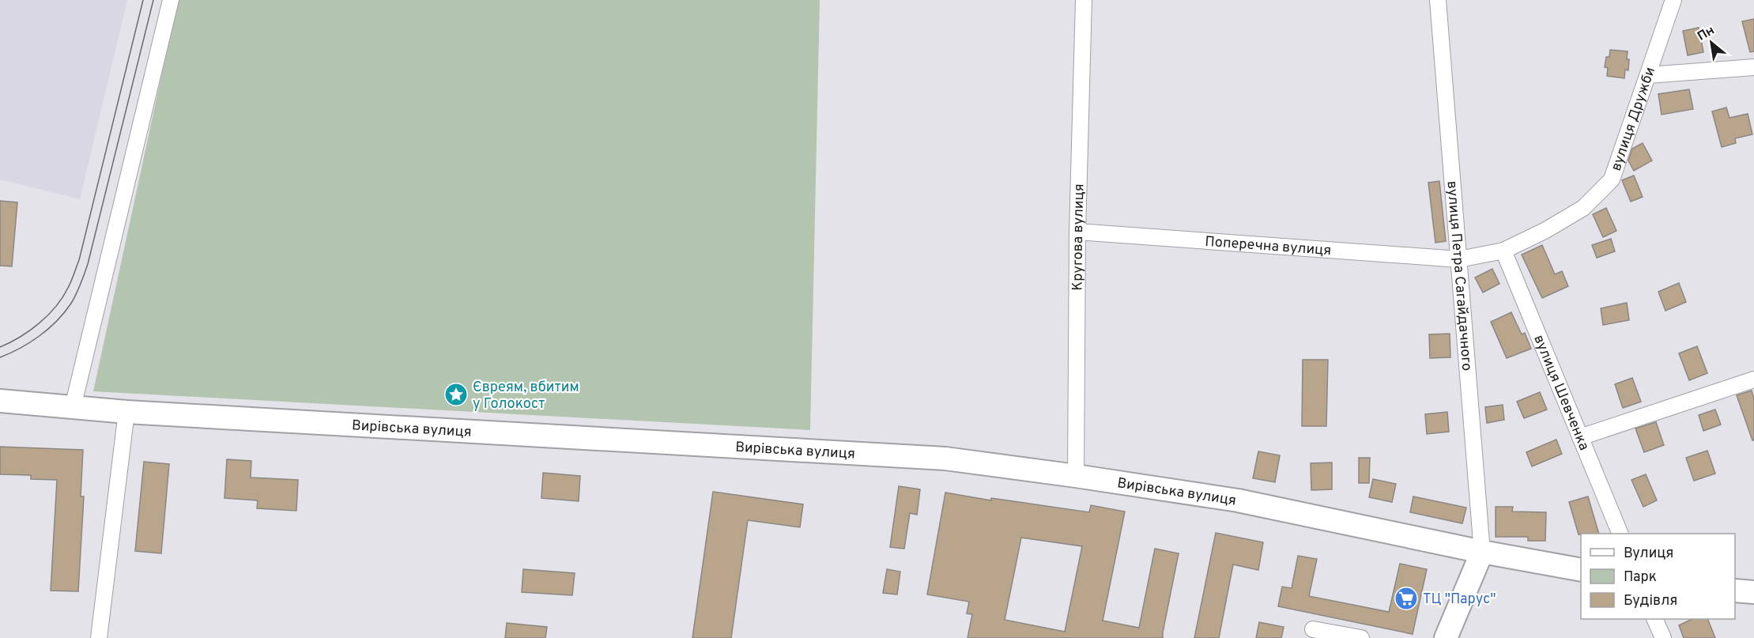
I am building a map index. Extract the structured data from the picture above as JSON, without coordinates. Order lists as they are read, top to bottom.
{
  "streets": {
    "main road": ["Вирівська вулиця"],
    "street": [
      "вулиця Дружби",
      "Кругова вулиця",
      "Поперечна вулиця",
      "вулиця Петра Сагайдачного",
      "вулиця Шевченка"
    ]
  },
  "crossings": [
    ["вулиця Дружби", "Поперечна вулиця"],
    ["вулиця Дружби", "вулиця Петра Сагайдачного"],
    ["вулиця Дружби", "вулиця Шевченка"],
    ["Кругова вулиця", "Поперечна вулиця"],
    ["Кругова вулиця", "Вирівська вулиця"],
    ["Поперечна вулиця", "вулиця Петра Сагайдачного"],
    ["вулиця Петра Сагайдачного", "Вирівська вулиця"]
  ],
  "places": {
    "place": ["Євреям, вбитим у Голокост"],
    "supermarket": ["ТЦ \"Парус\""]
  },
  "legend": ["Вулиця", "Парк", "Будівля"],
  "north": "top left"
}
